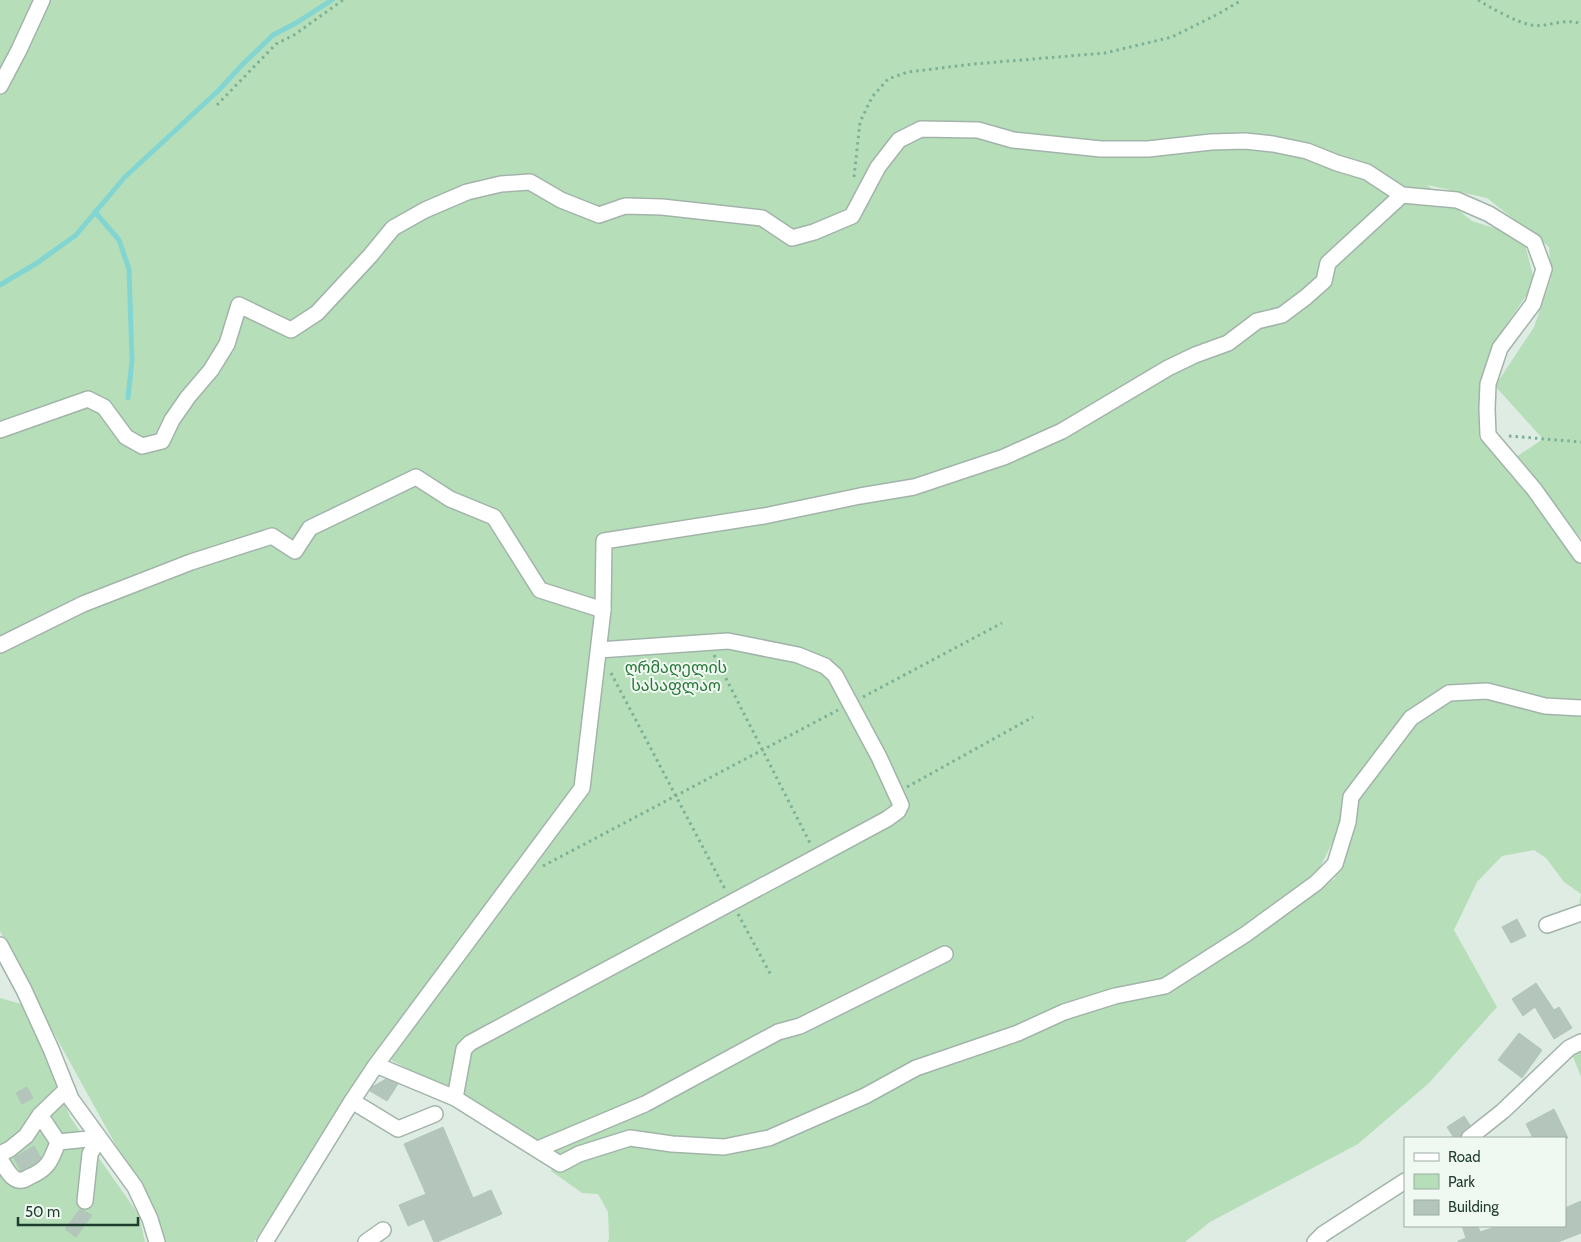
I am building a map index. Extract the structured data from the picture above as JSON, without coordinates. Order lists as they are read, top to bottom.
{
  "parks": ["ღრმაღელის სასაფლაო"],
  "legend": ["Road", "Park", "Building"],
  "scale_bar": "50 m"
}
